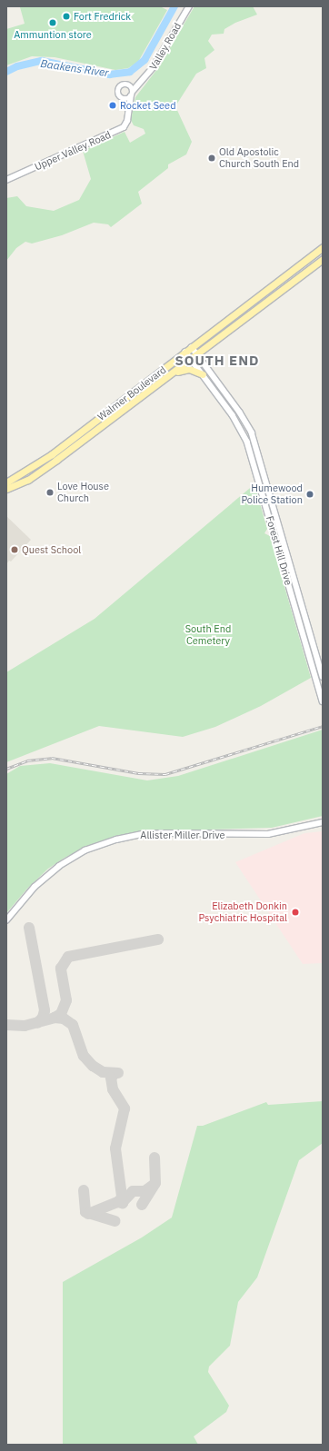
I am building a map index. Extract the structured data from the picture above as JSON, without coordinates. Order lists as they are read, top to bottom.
{
  "streets": {
    "main road": ["Walmer Boulevard"],
    "street": [
      "Valley Road",
      "Upper Valley Road",
      "Forest Hill Drive",
      "Allister Miller Drive"
    ]
  },
  "crossings": [
    ["Valley Road", "Upper Valley Road"],
    ["Walmer Boulevard", "Forest Hill Drive"]
  ],
  "districts": ["SOUTH END"],
  "water": ["Baakens River"],
  "parks": ["South End Cemetery"],
  "places": [
    "Fort Fredrick",
    "Ammuntion store",
    "Rocket Seed",
    "Old Apostolic Church South End",
    "Love House Church",
    "Humewood Police Station",
    "Quest School",
    "Elizabeth Donkin Psychiatric Hospital"
  ]
}
